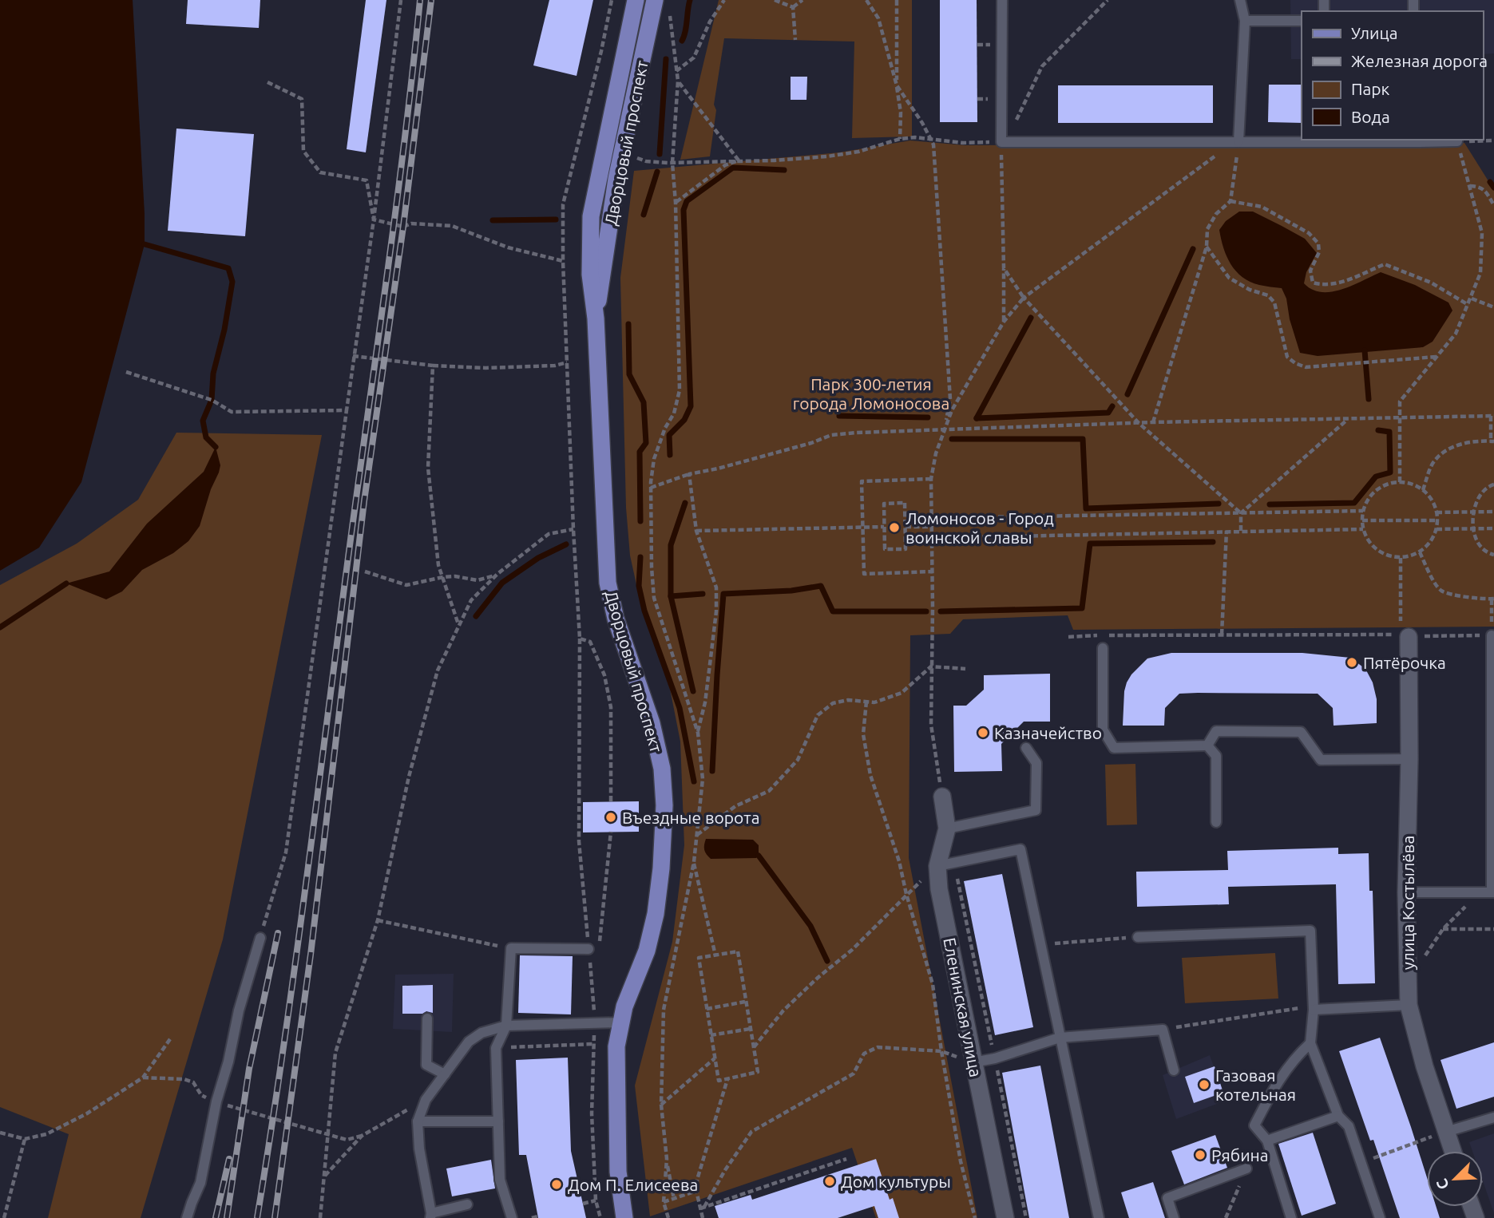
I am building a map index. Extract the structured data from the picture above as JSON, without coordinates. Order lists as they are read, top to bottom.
{
  "streets": {
    "main road": ["Дворцовый проспект"],
    "street": ["улица Костылёва", "Еленинская улица"]
  },
  "parks": ["Парк 300-летия города Ломоносова"],
  "places": [
    "Ломоносов - Город воинской славы",
    "Пятёрочка",
    "Казначейство",
    "Въездные ворота",
    "Газовая котельная",
    "Рябина",
    "Дом культуры",
    "Дом П. Елисеева"
  ],
  "legend": [
    "Улица",
    "Железная дорога",
    "Парк",
    "Вода"
  ],
  "north": "bottom left"
}
